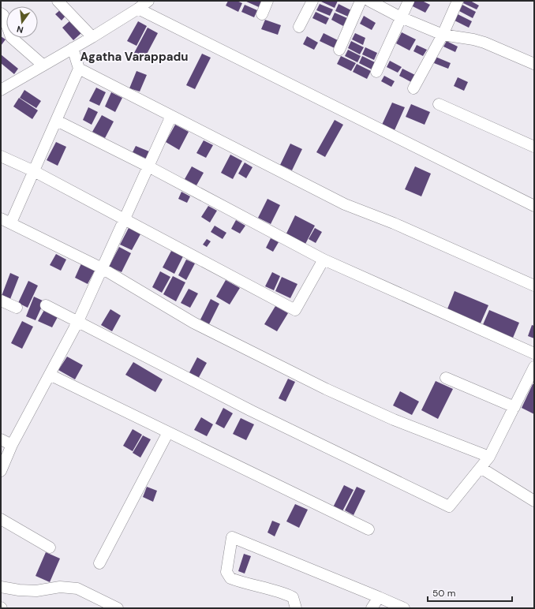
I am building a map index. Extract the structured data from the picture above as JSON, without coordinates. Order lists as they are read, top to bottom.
{
  "districts": ["Agatha Varappadu"],
  "scale_bar": "50 m",
  "north": "bottom"
}
